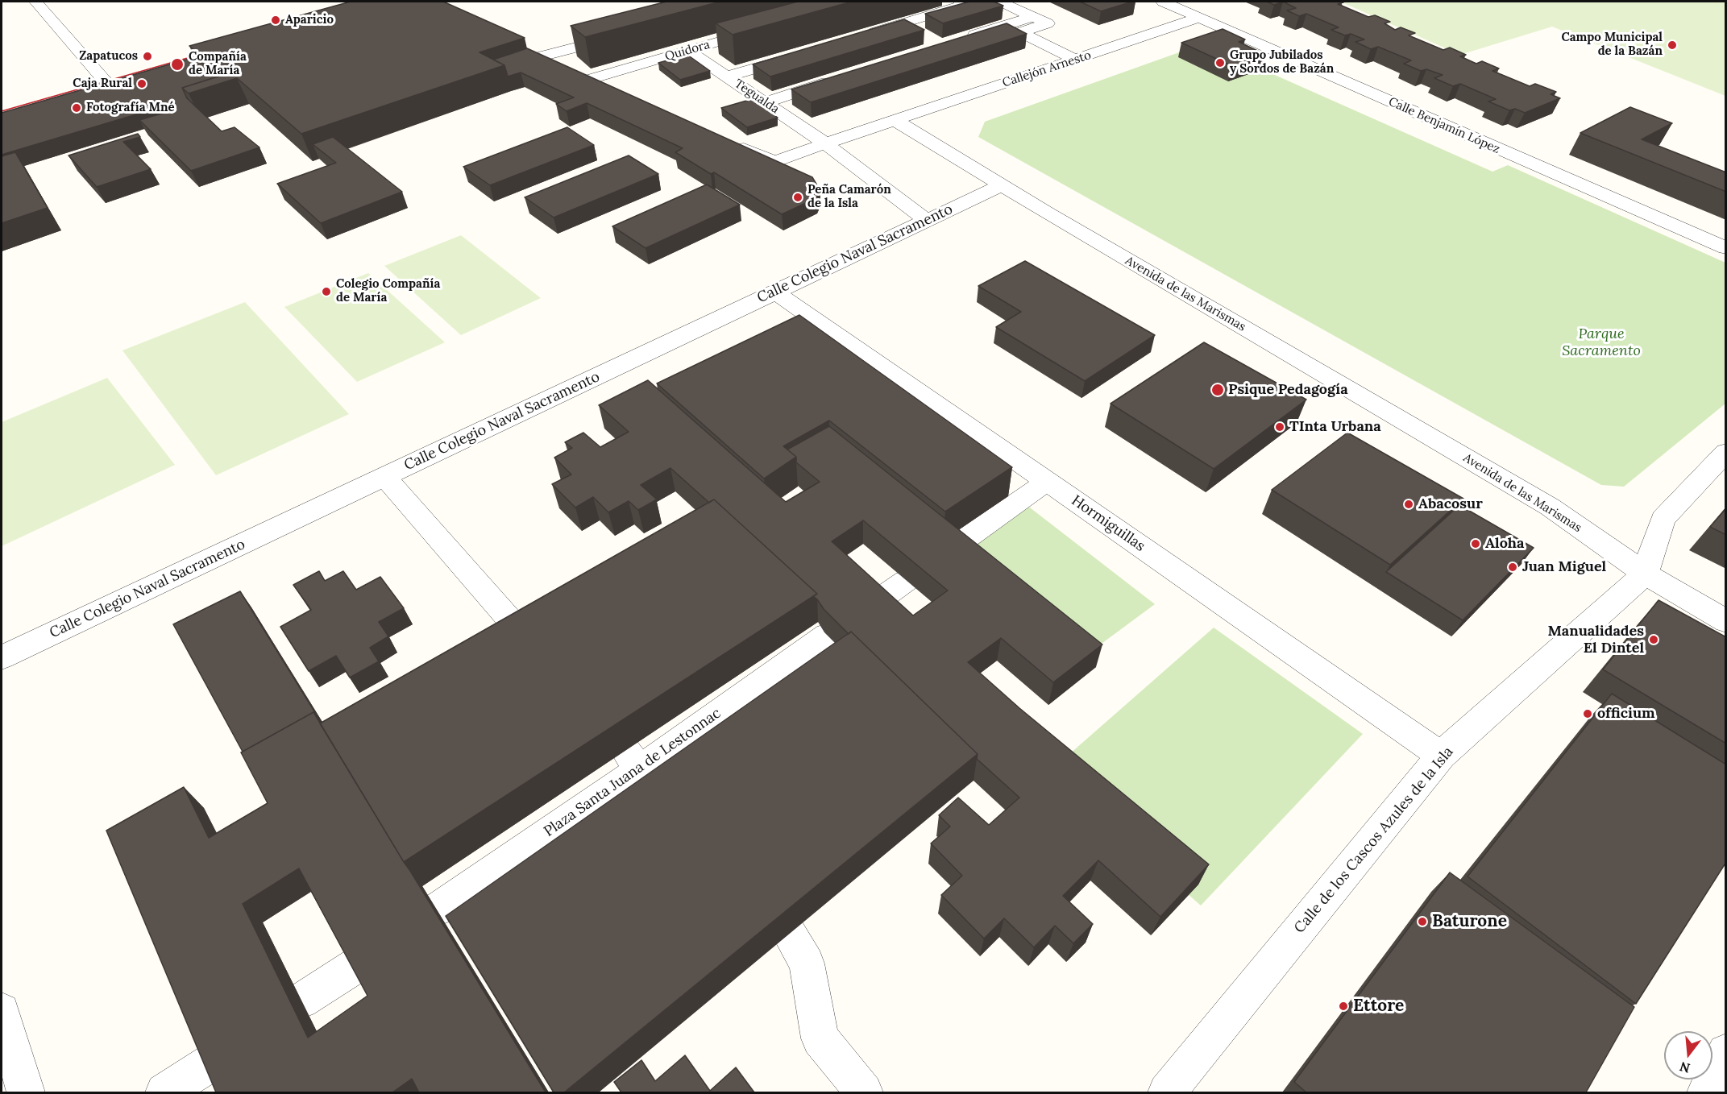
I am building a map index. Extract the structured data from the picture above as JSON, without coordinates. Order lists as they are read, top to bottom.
{
  "streets": {
    "street": [
      "Quidora",
      "Callejón Arnesto",
      "Tegualda",
      "Calle Benjamín López",
      "Calle Colegio Naval Sacramento",
      "Avenida de las Marismas",
      "Hormiguillas",
      "Plaza Santa Juana de Lestonnac",
      "Calle de los Cascos Azules de la Isla"
    ]
  },
  "crossings": [
    ["Quidora", "Tegualda"],
    ["Callejón Arnesto", "Calle Benjamín López"],
    ["Callejón Arnesto", "Avenida de las Marismas"],
    ["Calle Colegio Naval Sacramento", "Avenida de las Marismas"],
    ["Calle Colegio Naval Sacramento", "Hormiguillas"],
    ["Avenida de las Marismas", "Calle de los Cascos Azules de la Isla"],
    ["Hormiguillas", "Calle de los Cascos Azules de la Isla"]
  ],
  "parks": ["Parque Sacramento"],
  "places": [
    "Aparicio",
    "Campo Municipal de la Bazán",
    "Zapatucos",
    "Grupo Jubilados y Sordos de Bazán",
    "Compañía de María",
    "Caja Rural",
    "Fotografía Mné",
    "Peña Camarón de la Isla",
    "Colegio Compañía de María",
    "Psique Pedagogía",
    "TInta Urbana",
    "Abacosur",
    "Aloha",
    "Juan Miguel",
    "Manualidades El Dintel",
    "officium",
    "Baturone",
    "Ettore"
  ],
  "north": "bottom"
}
